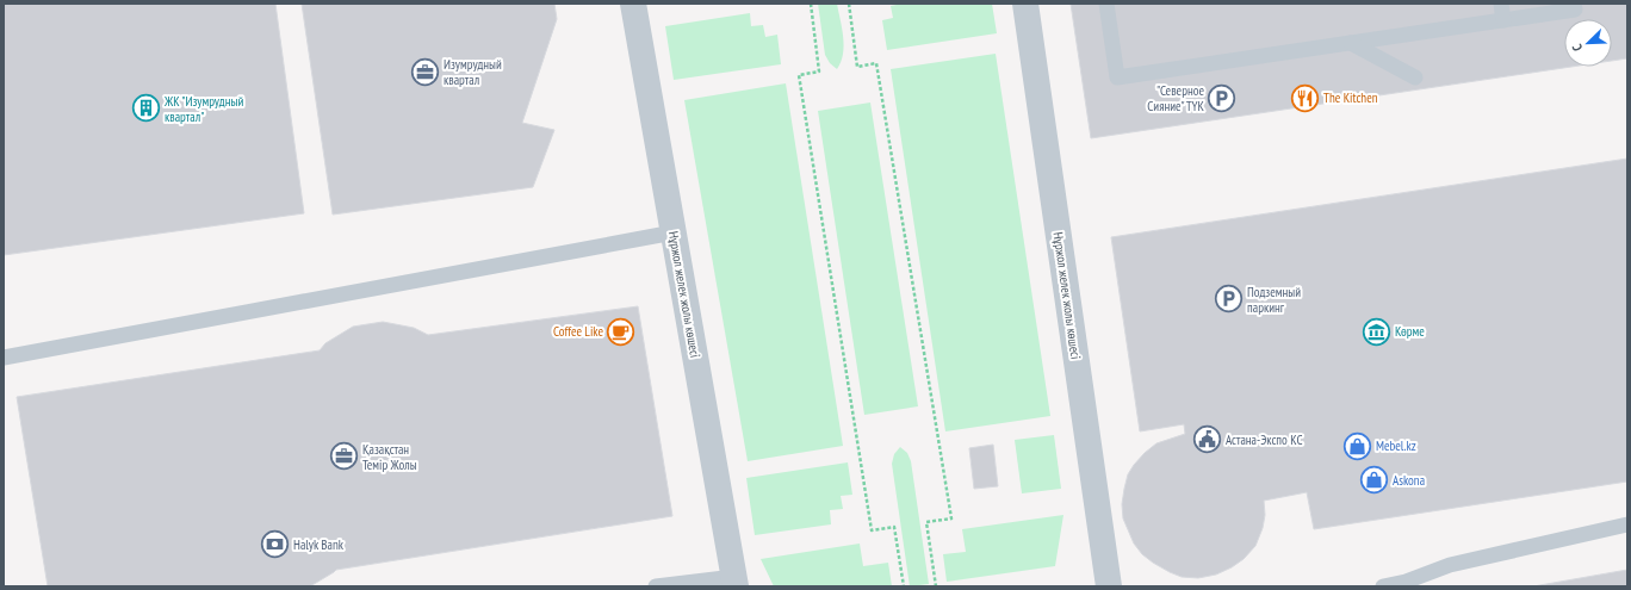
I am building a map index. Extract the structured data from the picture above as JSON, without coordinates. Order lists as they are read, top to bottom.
{
  "streets": {
    "street": ["Нұржол желек жолы көшесі"]
  },
  "places": {
    "office": ["Изумрудный квартал", "Қазақстан Темір Жолы"],
    "parking": ["\"Северное Cияние\" ТҮК", "Подземный паркинг"],
    "restaurant": ["The Kitchen"],
    "building": ["ЖК \"Изумрудный квартал\""],
    "cafe": ["Coffee Like"],
    "museum": ["Көрме"],
    "public building": ["Астана-Экспо КС"],
    "shop": ["Mebel.kz", "Askona"],
    "bank": ["Halyk Bank"]
  },
  "north": "bottom left"
}
